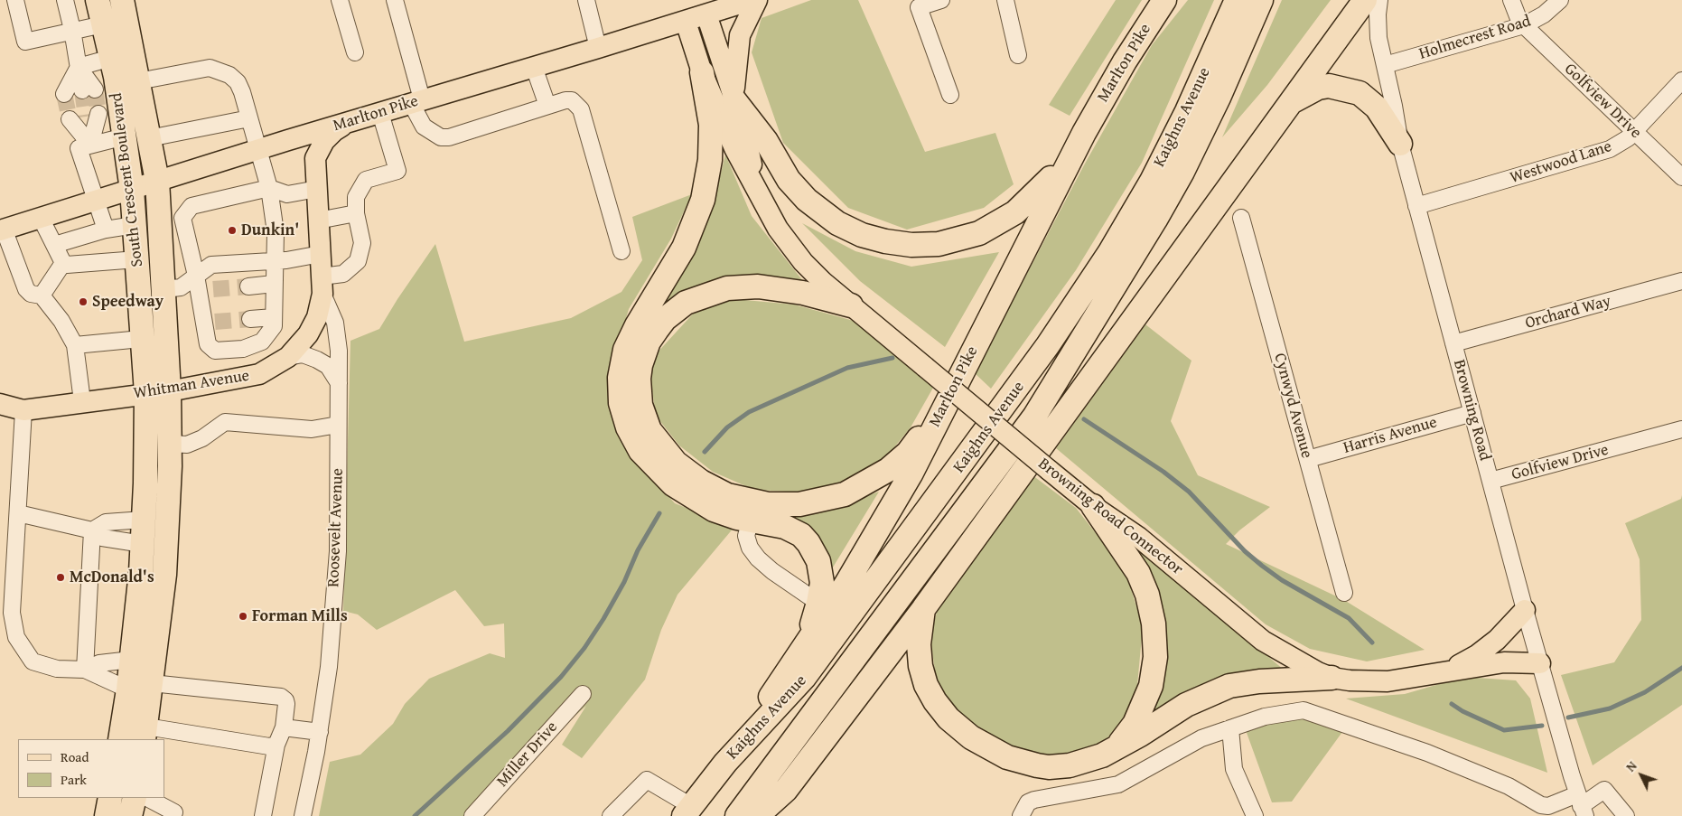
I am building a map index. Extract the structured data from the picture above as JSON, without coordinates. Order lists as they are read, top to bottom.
{
  "streets": {
    "highway": ["Marlton Pike", "Kaighns Avenue", "South Crescent Boulevard"],
    "main road": ["Whitman Avenue", "Browning Road Connector"],
    "street": [
      "Holmecrest Road",
      "Golfview Drive",
      "Westwood Lane",
      "Orchard Way",
      "Cynwyd Avenue",
      "Browning Road",
      "Harris Avenue",
      "Roosevelt Avenue",
      "Miller Drive"
    ]
  },
  "crossings": [
    ["Holmecrest Road", "Golfview Drive"],
    ["Holmecrest Road", "Browning Road"],
    ["Marlton Pike", "Kaighns Avenue"],
    ["Marlton Pike", "South Crescent Boulevard"],
    ["Marlton Pike", "Whitman Avenue"],
    ["Marlton Pike", "Browning Road Connector"],
    ["Golfview Drive", "Westwood Lane"],
    ["Golfview Drive", "Browning Road"],
    ["Westwood Lane", "Browning Road"],
    ["South Crescent Boulevard", "Whitman Avenue"],
    ["Orchard Way", "Browning Road"],
    ["Whitman Avenue", "Roosevelt Avenue"],
    ["Cynwyd Avenue", "Harris Avenue"],
    ["Browning Road", "Harris Avenue"],
    ["Browning Road", "Browning Road Connector"]
  ],
  "places": [
    "Dunkin'",
    "Speedway",
    "McDonald's",
    "Forman Mills"
  ],
  "legend": ["Road", "Park"],
  "north": "top left"
}
